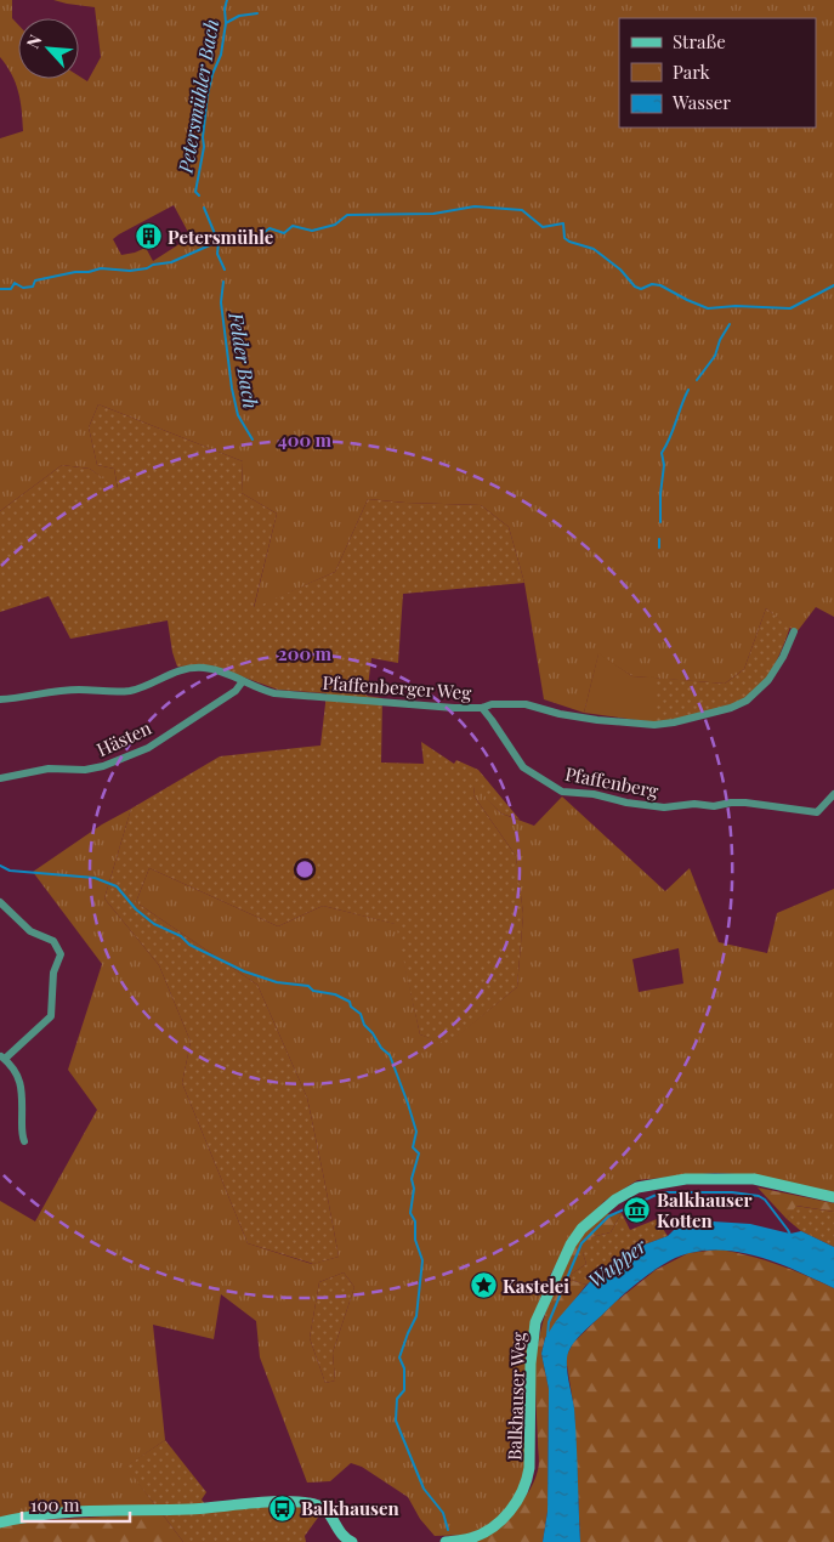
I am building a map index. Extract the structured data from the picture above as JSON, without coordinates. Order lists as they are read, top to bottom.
{
  "streets": {
    "main road": ["Balkhauser Weg"],
    "street": ["Pfaffenberger Weg", "Hästen", "Pfaffenberg"]
  },
  "crossings": [
    ["Pfaffenberger Weg", "Hästen"],
    ["Pfaffenberger Weg", "Pfaffenberg"]
  ],
  "water": ["Petersmühler Bach", "Felder Bach", "Wupper"],
  "places": {
    "building": ["Petersmühle"],
    "museum": ["Balkhauser Kotten"],
    "place": ["Kastelei"],
    "bus stop": ["Balkhausen"]
  },
  "legend": ["Straße", "Park", "Wasser"],
  "scale_bar": "100 m",
  "north": "top left",
  "rings": ["400 m", "200 m"]
}
